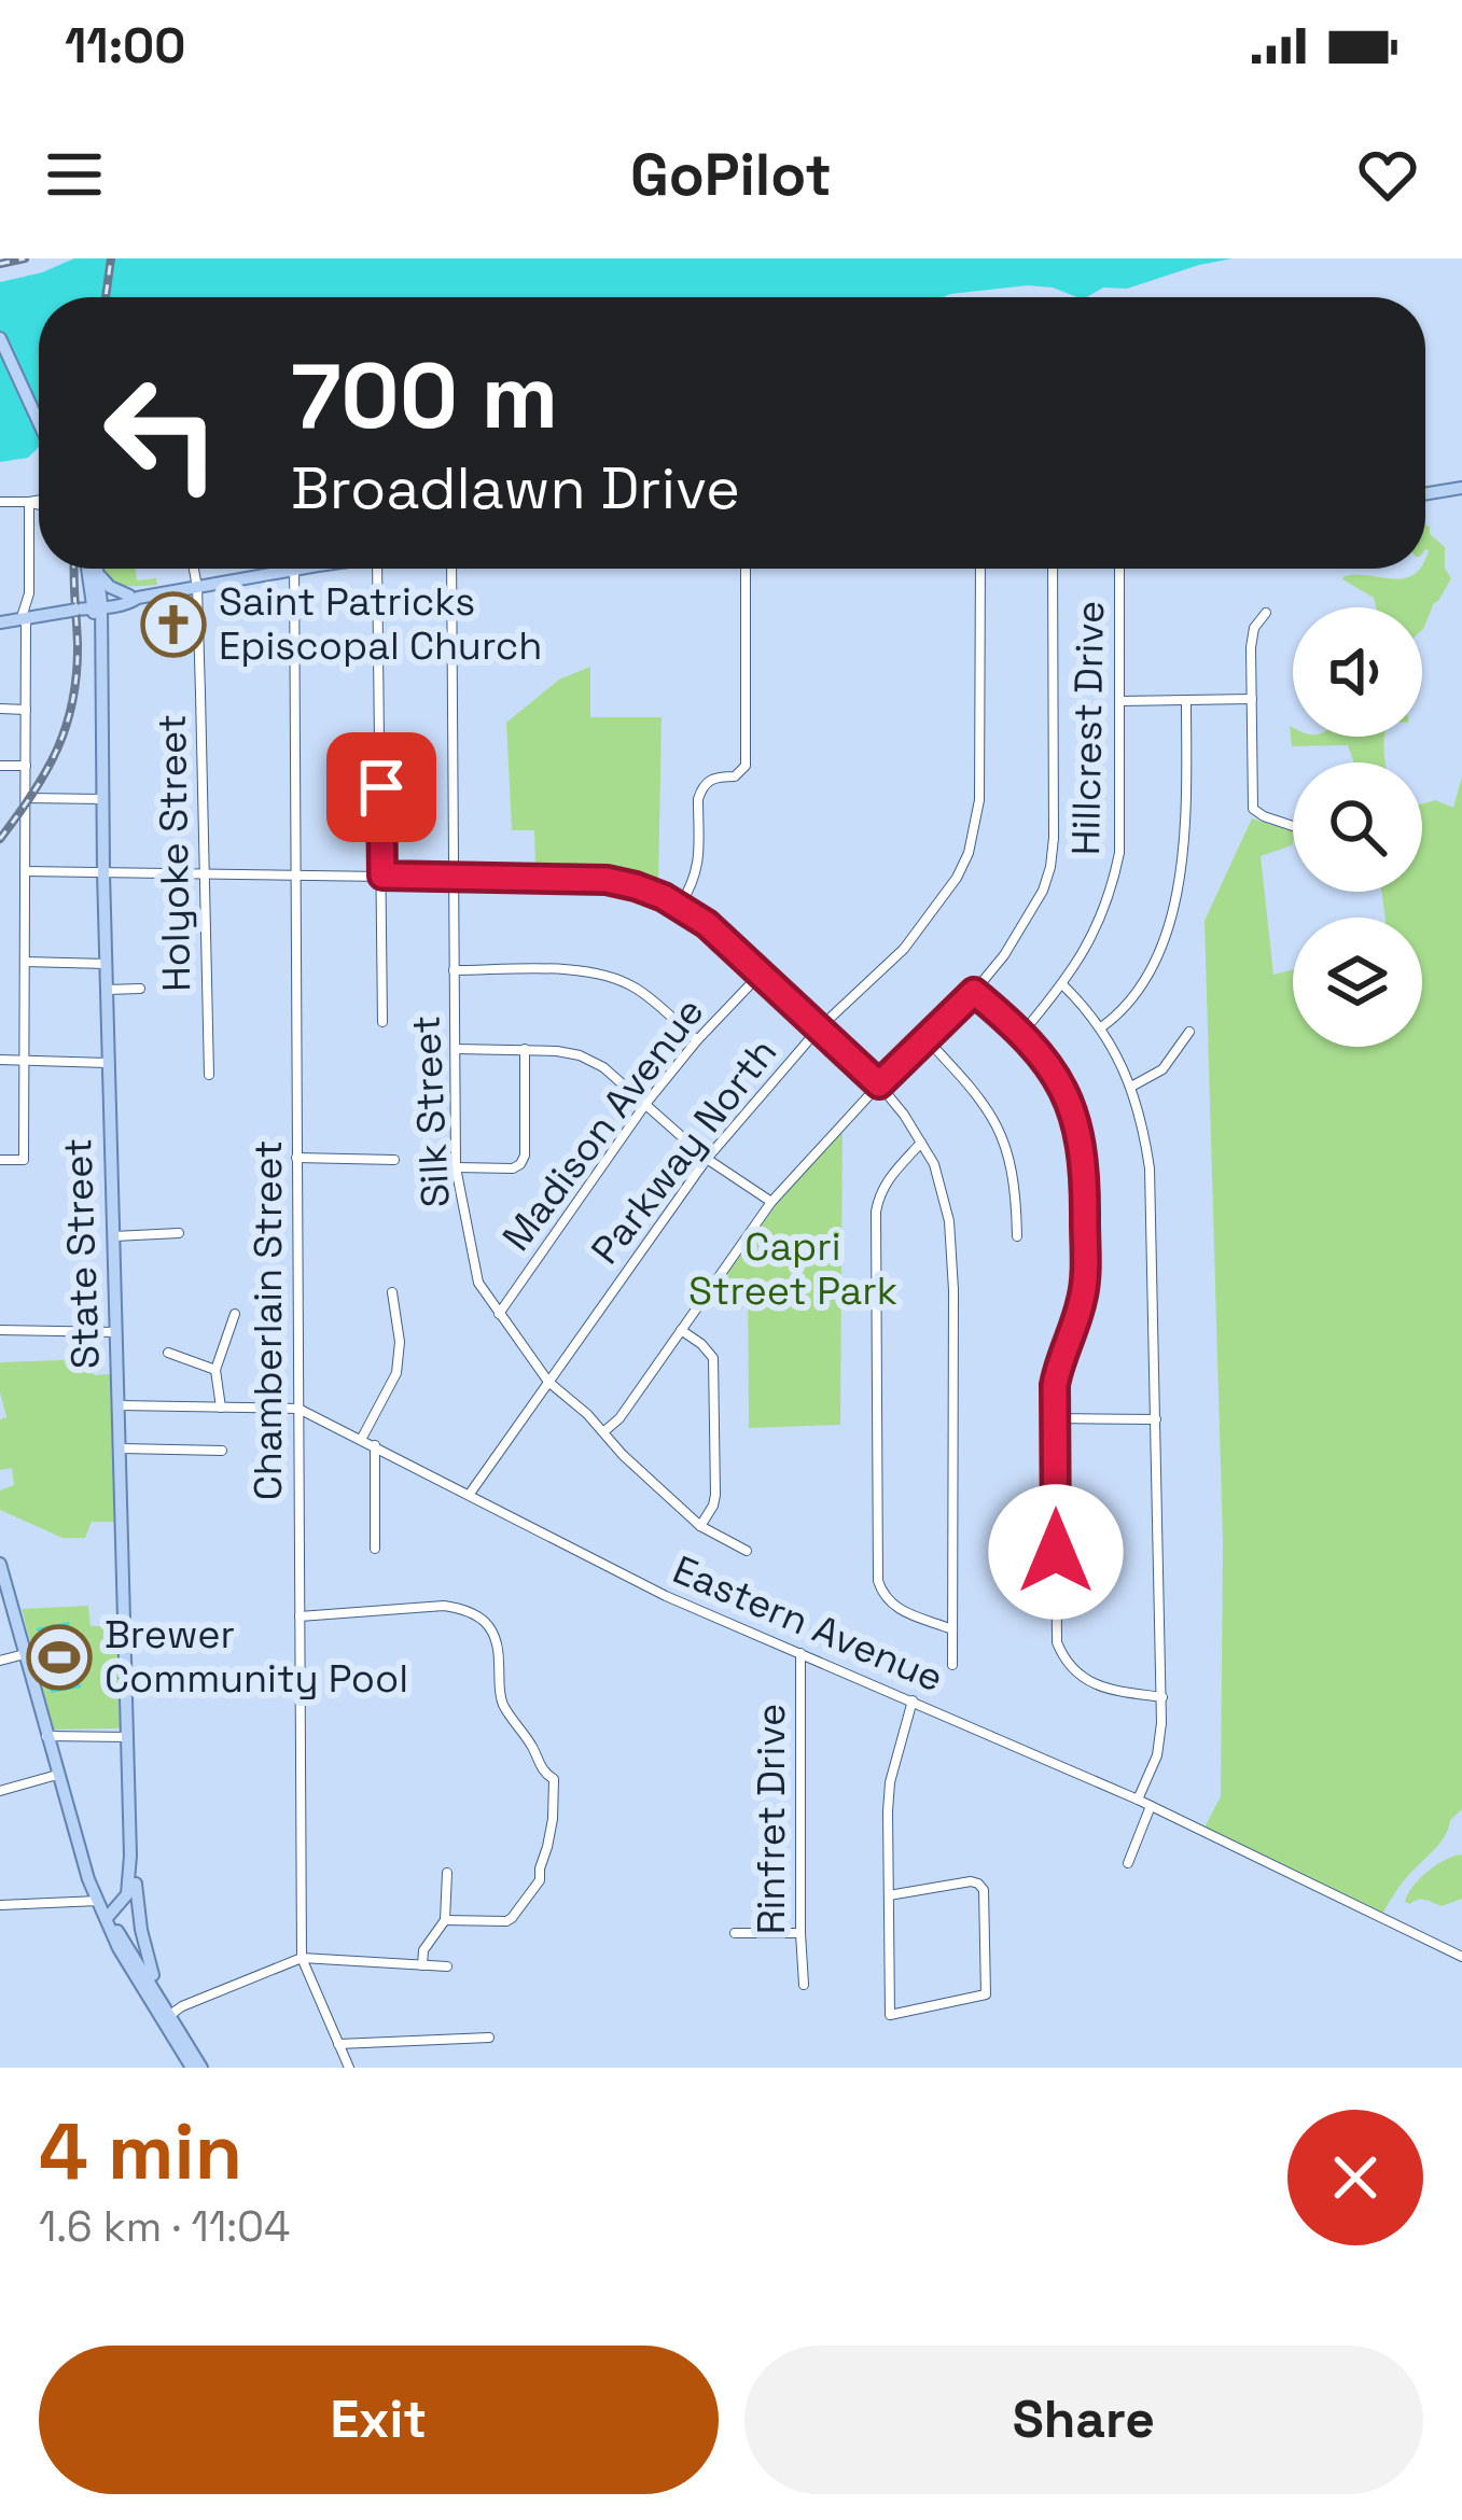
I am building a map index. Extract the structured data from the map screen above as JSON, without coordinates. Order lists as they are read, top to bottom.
{
  "streets": {
    "main road": ["State Street"],
    "street": [
      "Hillcrest Drive",
      "Holyoke Street",
      "Silk Street",
      "Madison Avenue",
      "Parkway North",
      "Chamberlain Street",
      "Eastern Avenue",
      "Rinfret Drive"
    ]
  },
  "crossings": [
    ["Silk Street", "Madison Avenue"],
    ["Silk Street", "Parkway North"],
    ["Parkway North", "Eastern Avenue"],
    ["State Street", "Eastern Avenue"],
    ["Chamberlain Street", "Eastern Avenue"],
    ["Eastern Avenue", "Rinfret Drive"]
  ],
  "parks": ["Capri Street Park"],
  "places": {
    "church": ["Saint Patricks Episcopal Church"],
    "sports": ["Brewer Community Pool"]
  },
  "page": {
    "status": "11:00",
    "header": "GoPilot",
    "turn": ["700 m", "Broadlawn Drive"],
    "heading": ["4 min", "1.6 km · 11:04"],
    "buttons": ["Exit", "Share"]
  }
}
